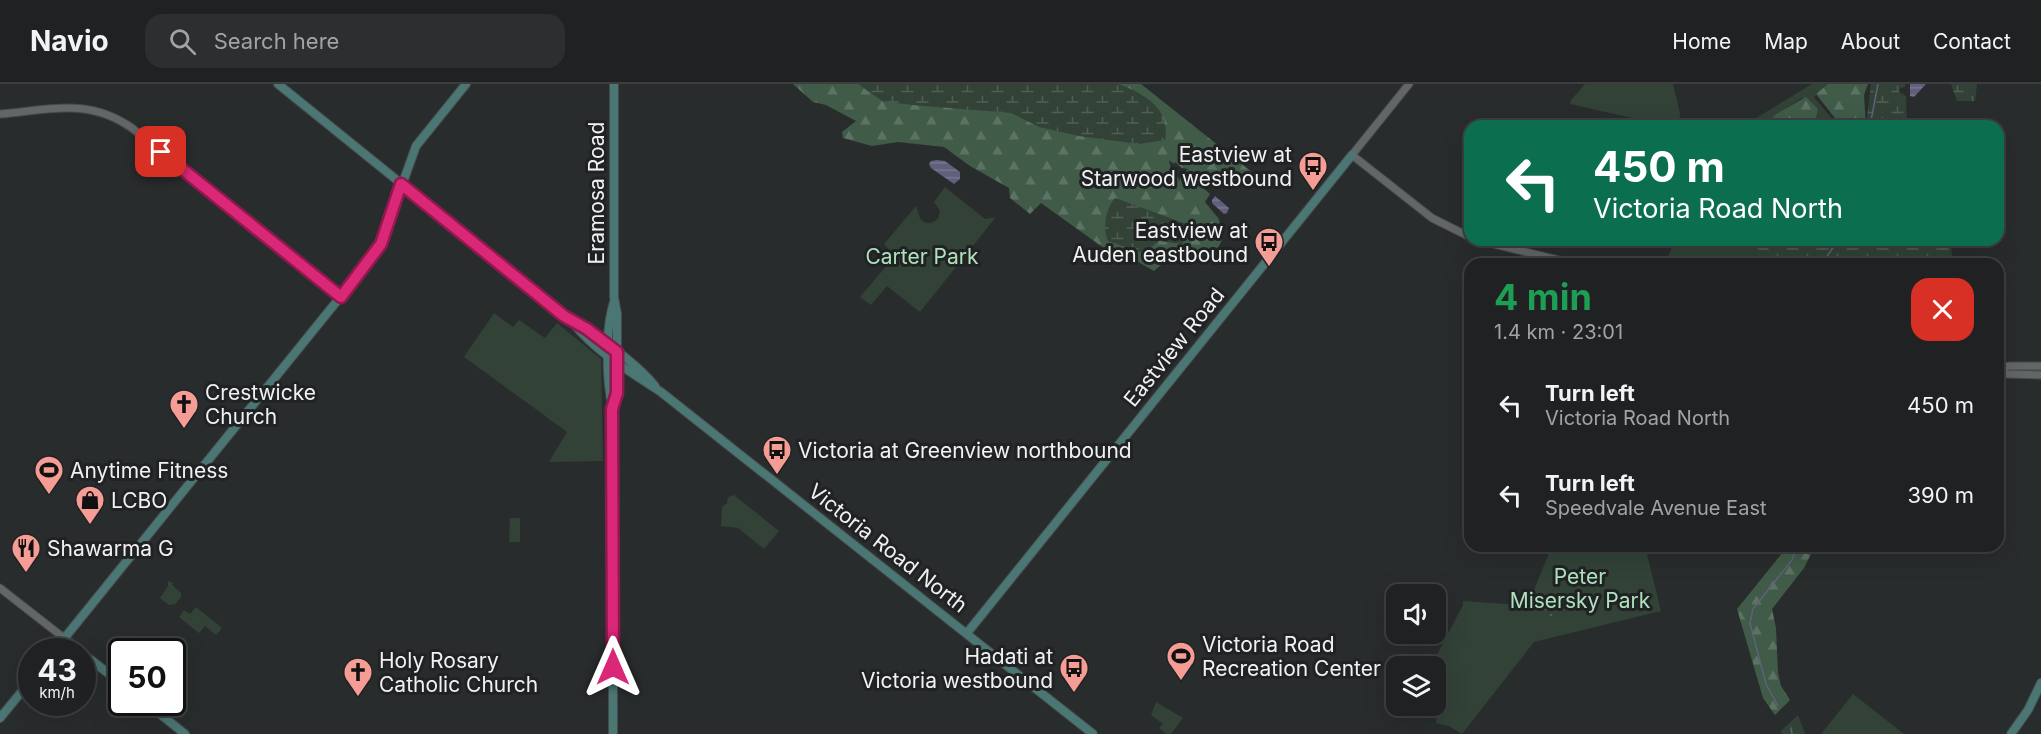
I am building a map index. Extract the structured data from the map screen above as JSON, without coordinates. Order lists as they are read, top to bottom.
{
  "streets": {
    "main road": ["Eramosa Road", "Eastview Road", "Victoria Road North"]
  },
  "crossings": [
    ["Eramosa Road", "Victoria Road North"],
    ["Eastview Road", "Victoria Road North"]
  ],
  "parks": ["Carter Park", "Peter Misersky Park"],
  "places": {
    "bus stop": [
      "Eastview at Starwood westbound",
      "Eastview at Auden eastbound",
      "Victoria at Greenview northbound",
      "Hadati at Victoria westbound"
    ],
    "church": ["Crestwicke Church", "Holy Rosary Catholic Church"],
    "sports": ["Anytime Fitness", "Victoria Road Recreation Center"],
    "shop": ["LCBO"],
    "restaurant": ["Shawarma G"]
  },
  "page": {
    "header": "Navio",
    "search": "Search here",
    "nav": [
      "Home",
      "Map",
      "About",
      "Contact"
    ],
    "turn": ["450 m", "Victoria Road North"],
    "heading": ["4 min", "1.4 km · 23:01"],
    "list": [
      {
        "name": "Turn left",
        "note": "Victoria Road North",
        "value": "450 m"
      },
      {
        "name": "Turn left",
        "note": "Speedvale Avenue East",
        "value": "390 m"
      }
    ],
    "speed": "43 km/h",
    "limit": "50"
  }
}
